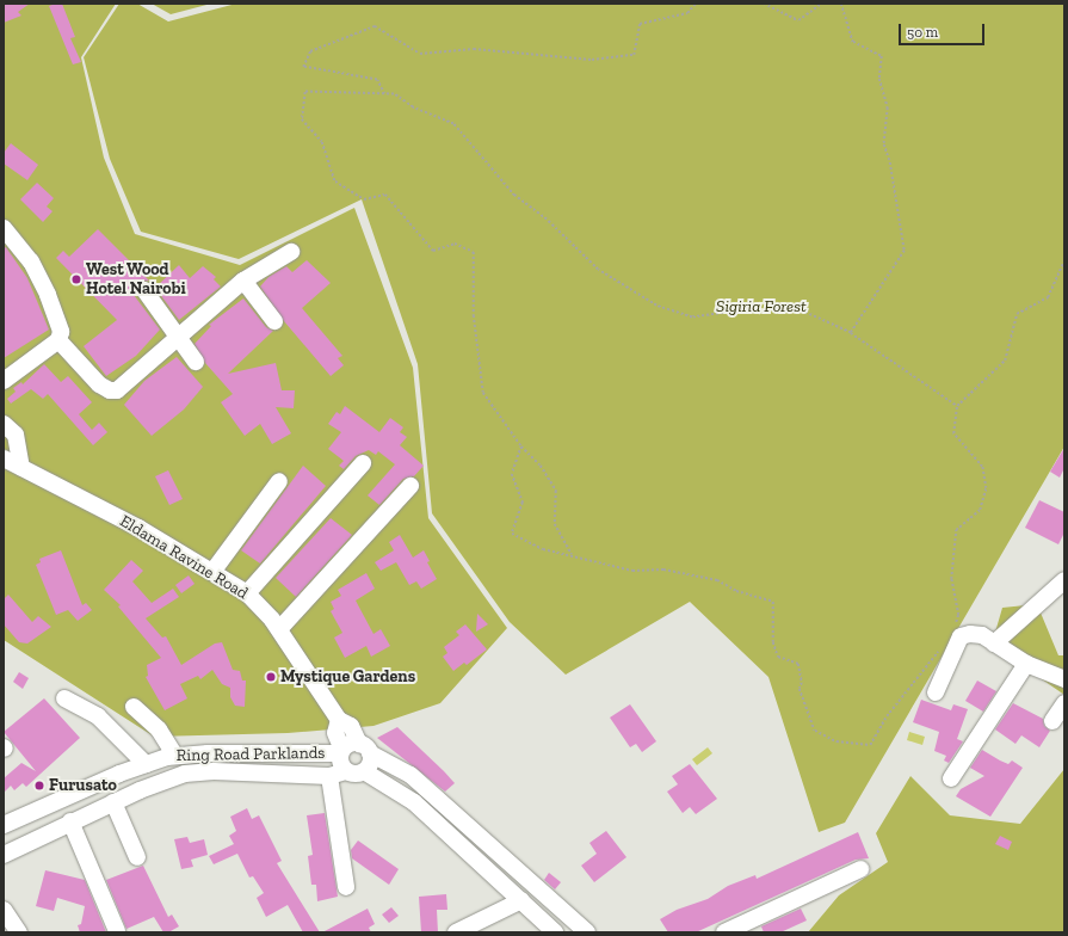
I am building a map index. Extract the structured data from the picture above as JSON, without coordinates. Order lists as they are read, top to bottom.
{
  "streets": {
    "street": ["Eldama Ravine Road", "Ring Road Parklands"]
  },
  "crossings": [
    ["Eldama Ravine Road", "Ring Road Parklands"]
  ],
  "parks": ["Sigiria Forest"],
  "places": ["West Wood Hotel Nairobi", "Mystique Gardens", "Furusato"],
  "scale_bar": "50 m"
}
